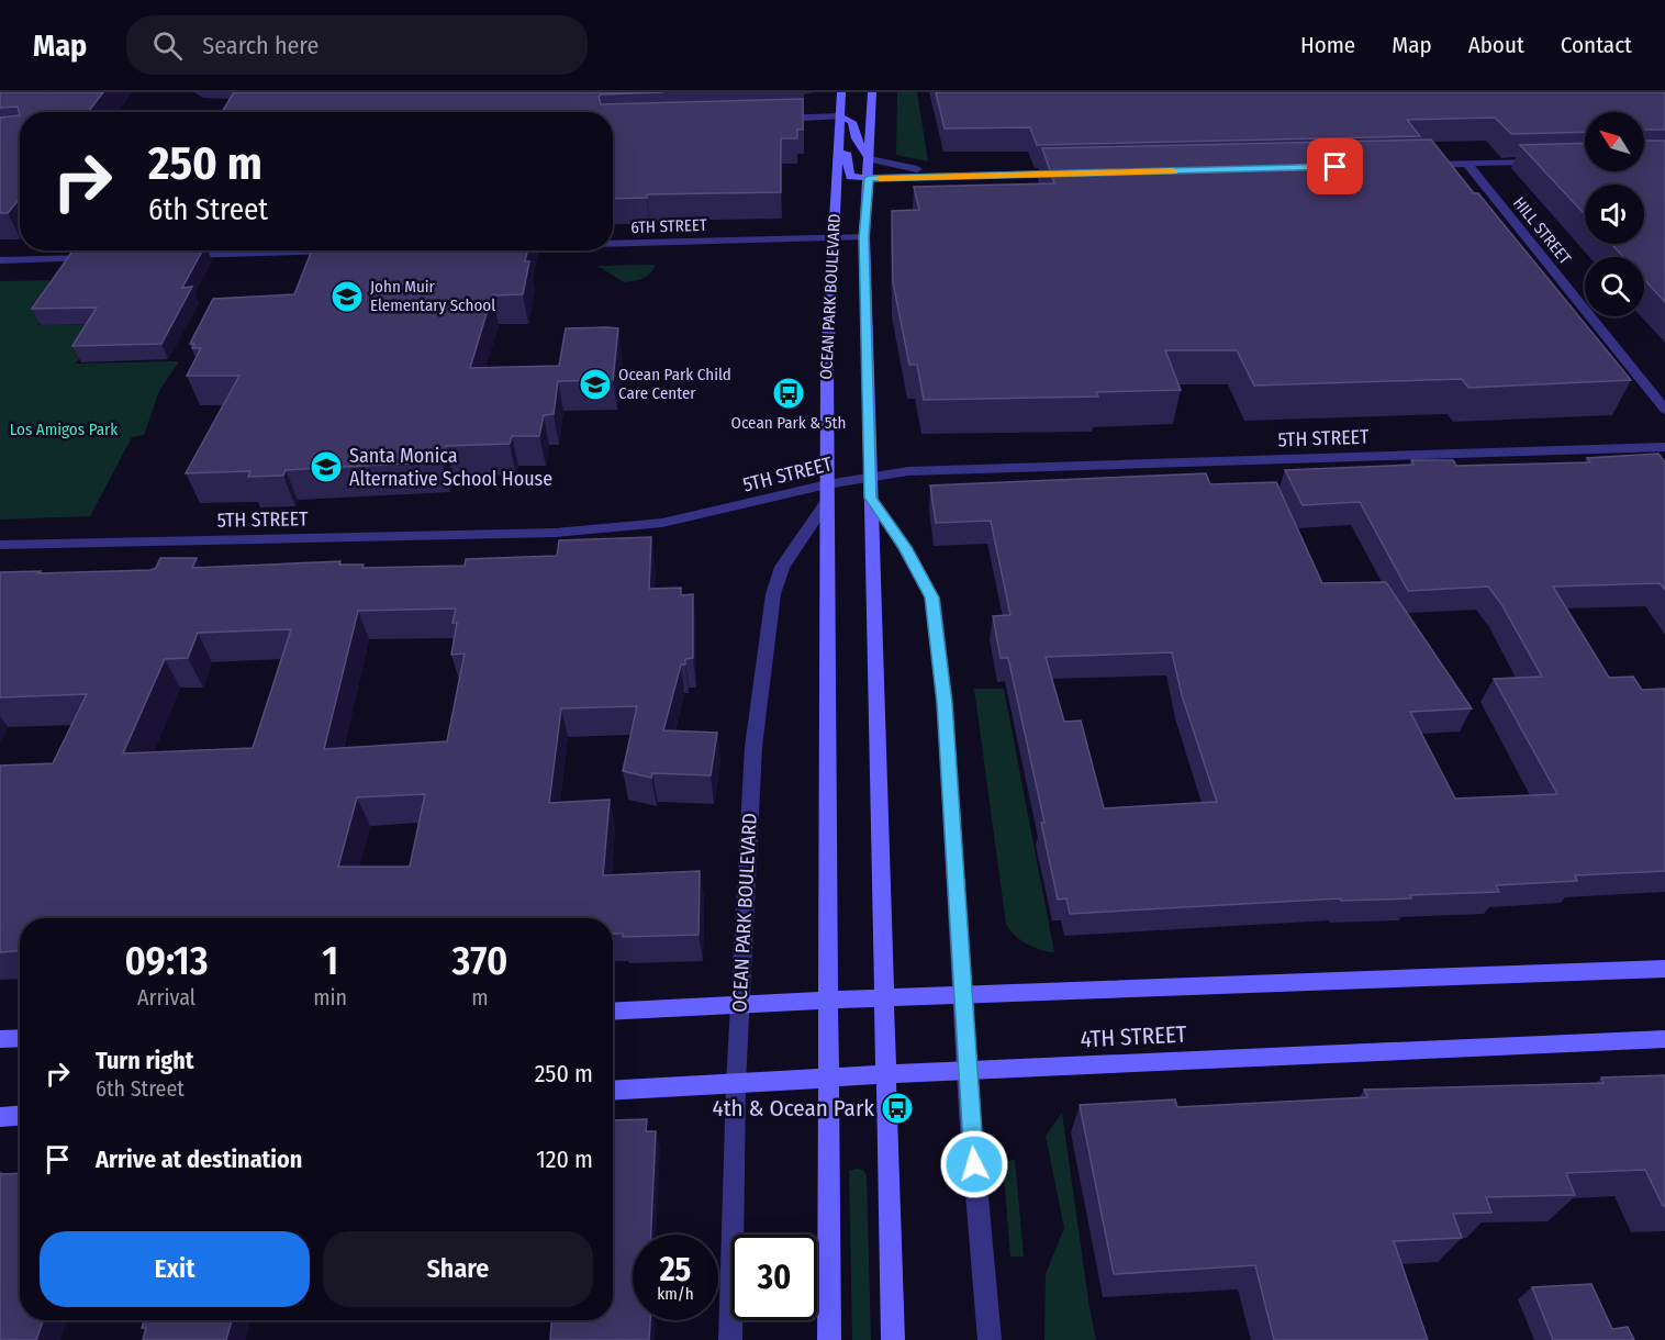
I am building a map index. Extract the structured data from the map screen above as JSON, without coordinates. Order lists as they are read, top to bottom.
{
  "streets": {
    "street": [
      "6TH STREET",
      "HILL STREET",
      "OCEAN PARK BOULEVARD",
      "5TH STREET",
      "4TH STREET"
    ]
  },
  "crossings": [
    ["6TH STREET", "OCEAN PARK BOULEVARD"],
    ["OCEAN PARK BOULEVARD", "5TH STREET"],
    ["OCEAN PARK BOULEVARD", "4TH STREET"]
  ],
  "parks": ["Los Amigos Park"],
  "places": {
    "school or university": ["John Muir Elementary School", "Ocean Park Child Care Center", "Santa Monica Alternative School House"],
    "bus stop": ["Ocean Park & 5th", "4th & Ocean Park"]
  },
  "north": "top left",
  "page": {
    "header": "Map",
    "search": "Search here",
    "nav": [
      "Home",
      "Map",
      "About",
      "Contact"
    ],
    "turn": ["250 m", "6th Street"],
    "eta": [
      "09:13",
      "Arrival",
      "1",
      "min",
      "370",
      "m"
    ],
    "list": [
      {
        "name": "Turn right",
        "note": "6th Street",
        "value": "250 m"
      },
      {
        "name": "Arrive at destination",
        "value": "120 m"
      }
    ],
    "buttons": ["Exit", "Share"],
    "speed": "25 km/h",
    "limit": "30"
  }
}
